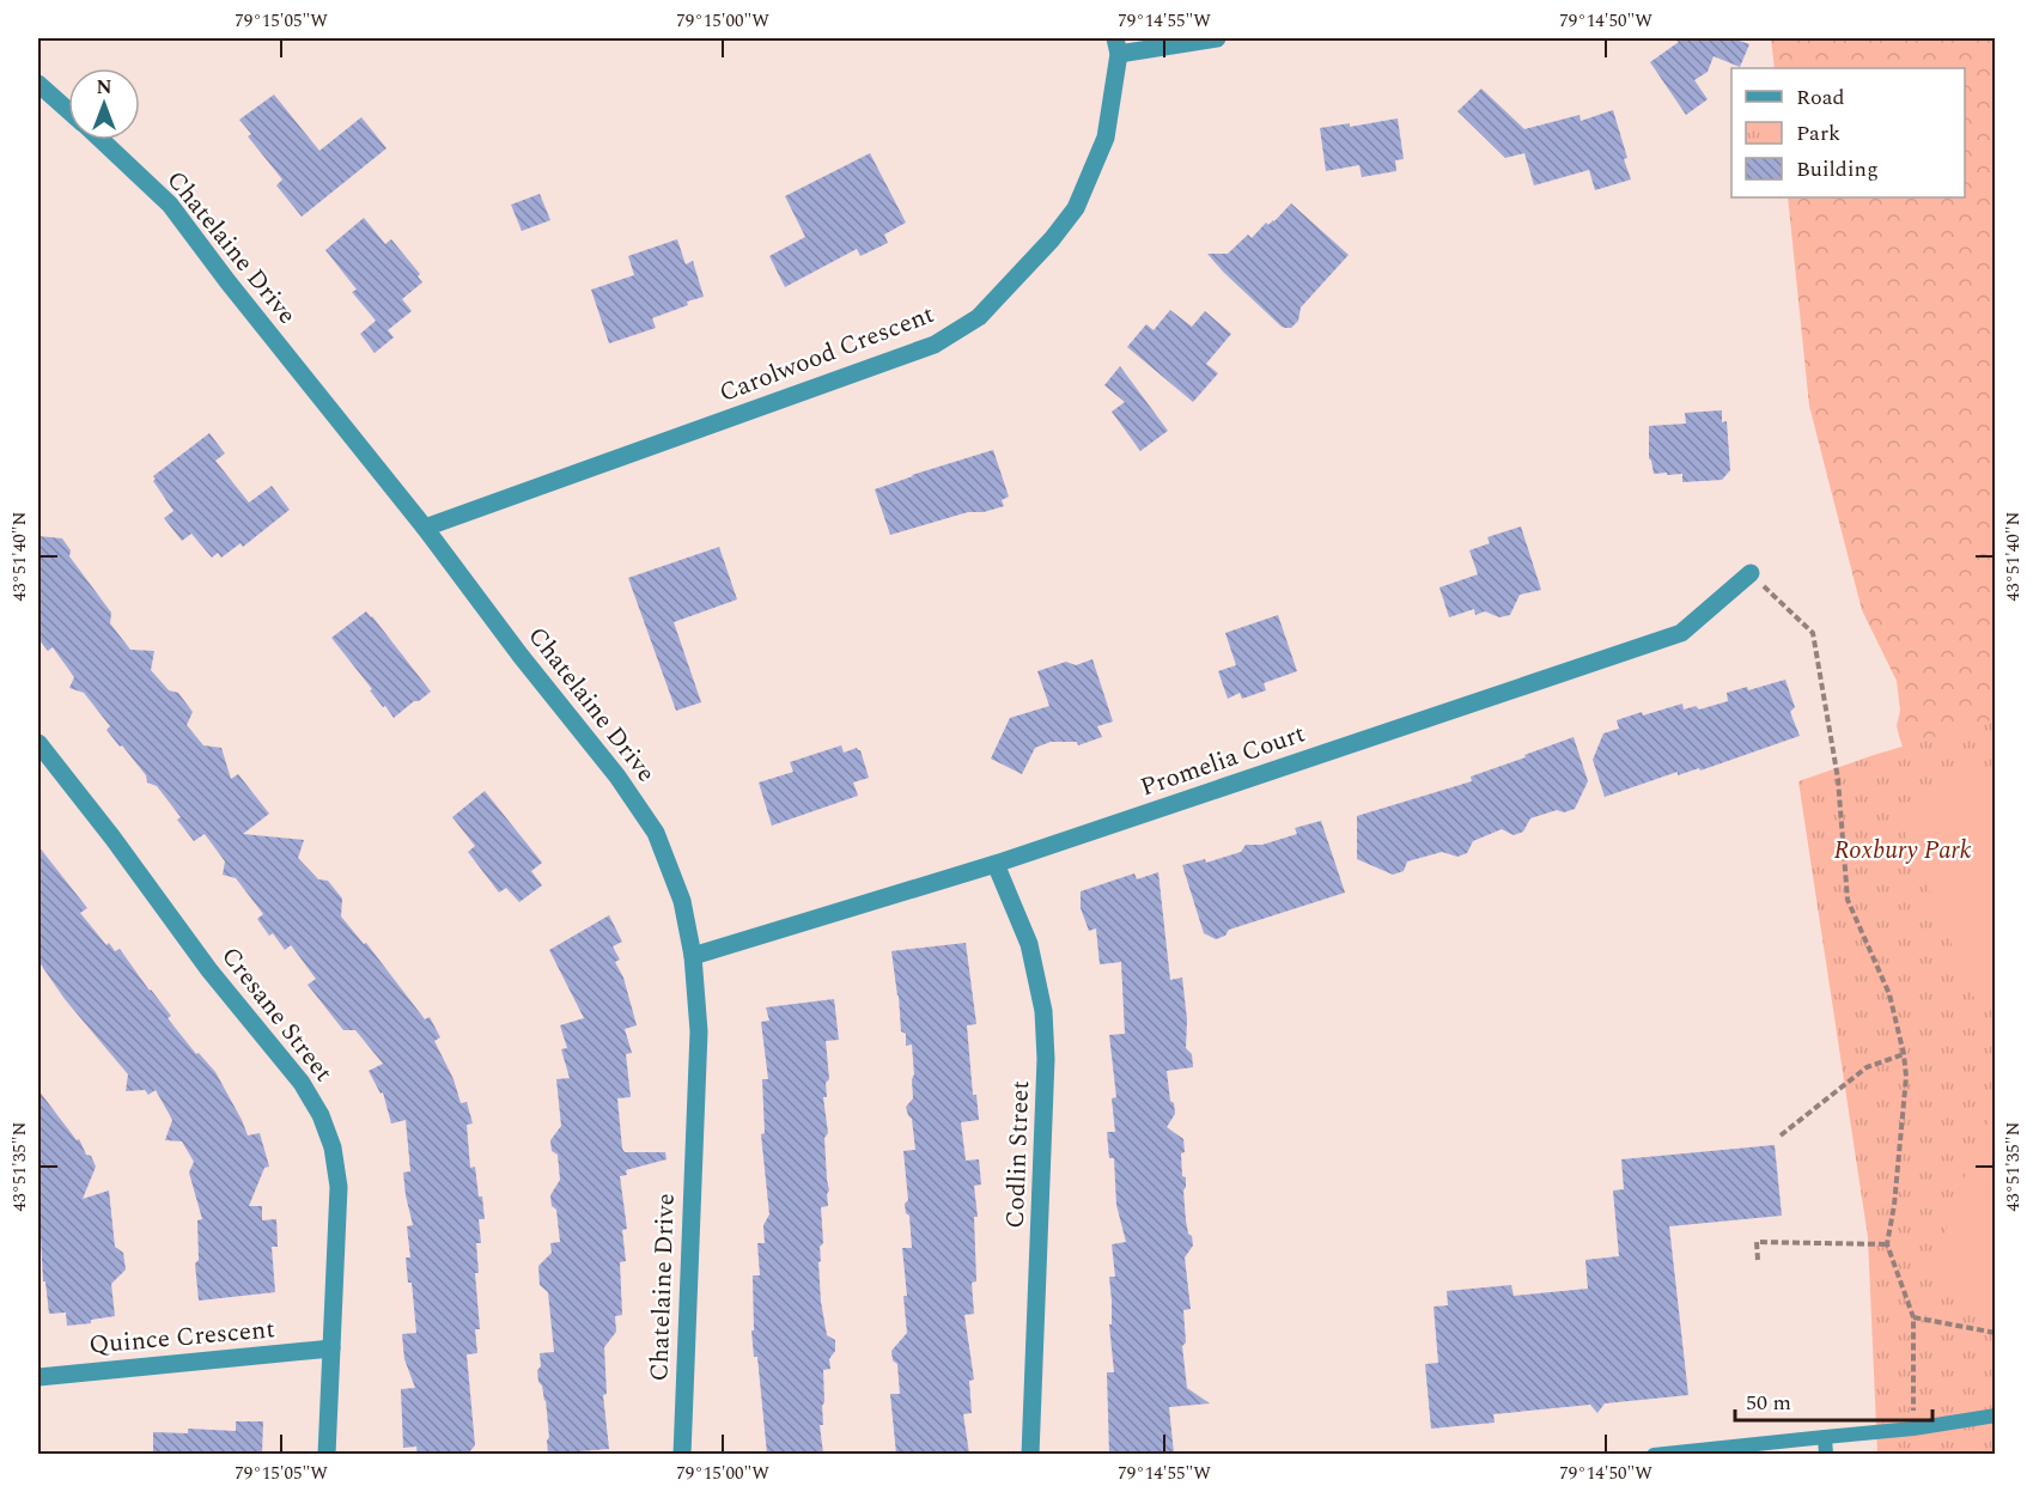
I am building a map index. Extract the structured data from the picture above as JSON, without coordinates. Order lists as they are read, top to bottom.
{
  "streets": {
    "street": [
      "Chatelaine Drive",
      "Carolwood Crescent",
      "Promelia Court",
      "Cresane Street",
      "Codlin Street",
      "Quince Crescent"
    ]
  },
  "crossings": [
    ["Chatelaine Drive", "Carolwood Crescent"],
    ["Chatelaine Drive", "Promelia Court"],
    ["Promelia Court", "Codlin Street"],
    ["Cresane Street", "Quince Crescent"]
  ],
  "parks": ["Roxbury Park"],
  "legend": ["Road", "Park", "Building"],
  "scale_bar": "50 m",
  "north": "top",
  "coordinates": [
    "79°15'05\"W",
    "79°15'00\"W",
    "79°14'55\"W",
    "79°14'50\"W",
    "43°51'40\"N",
    "43°51'35\"N"
  ]
}
